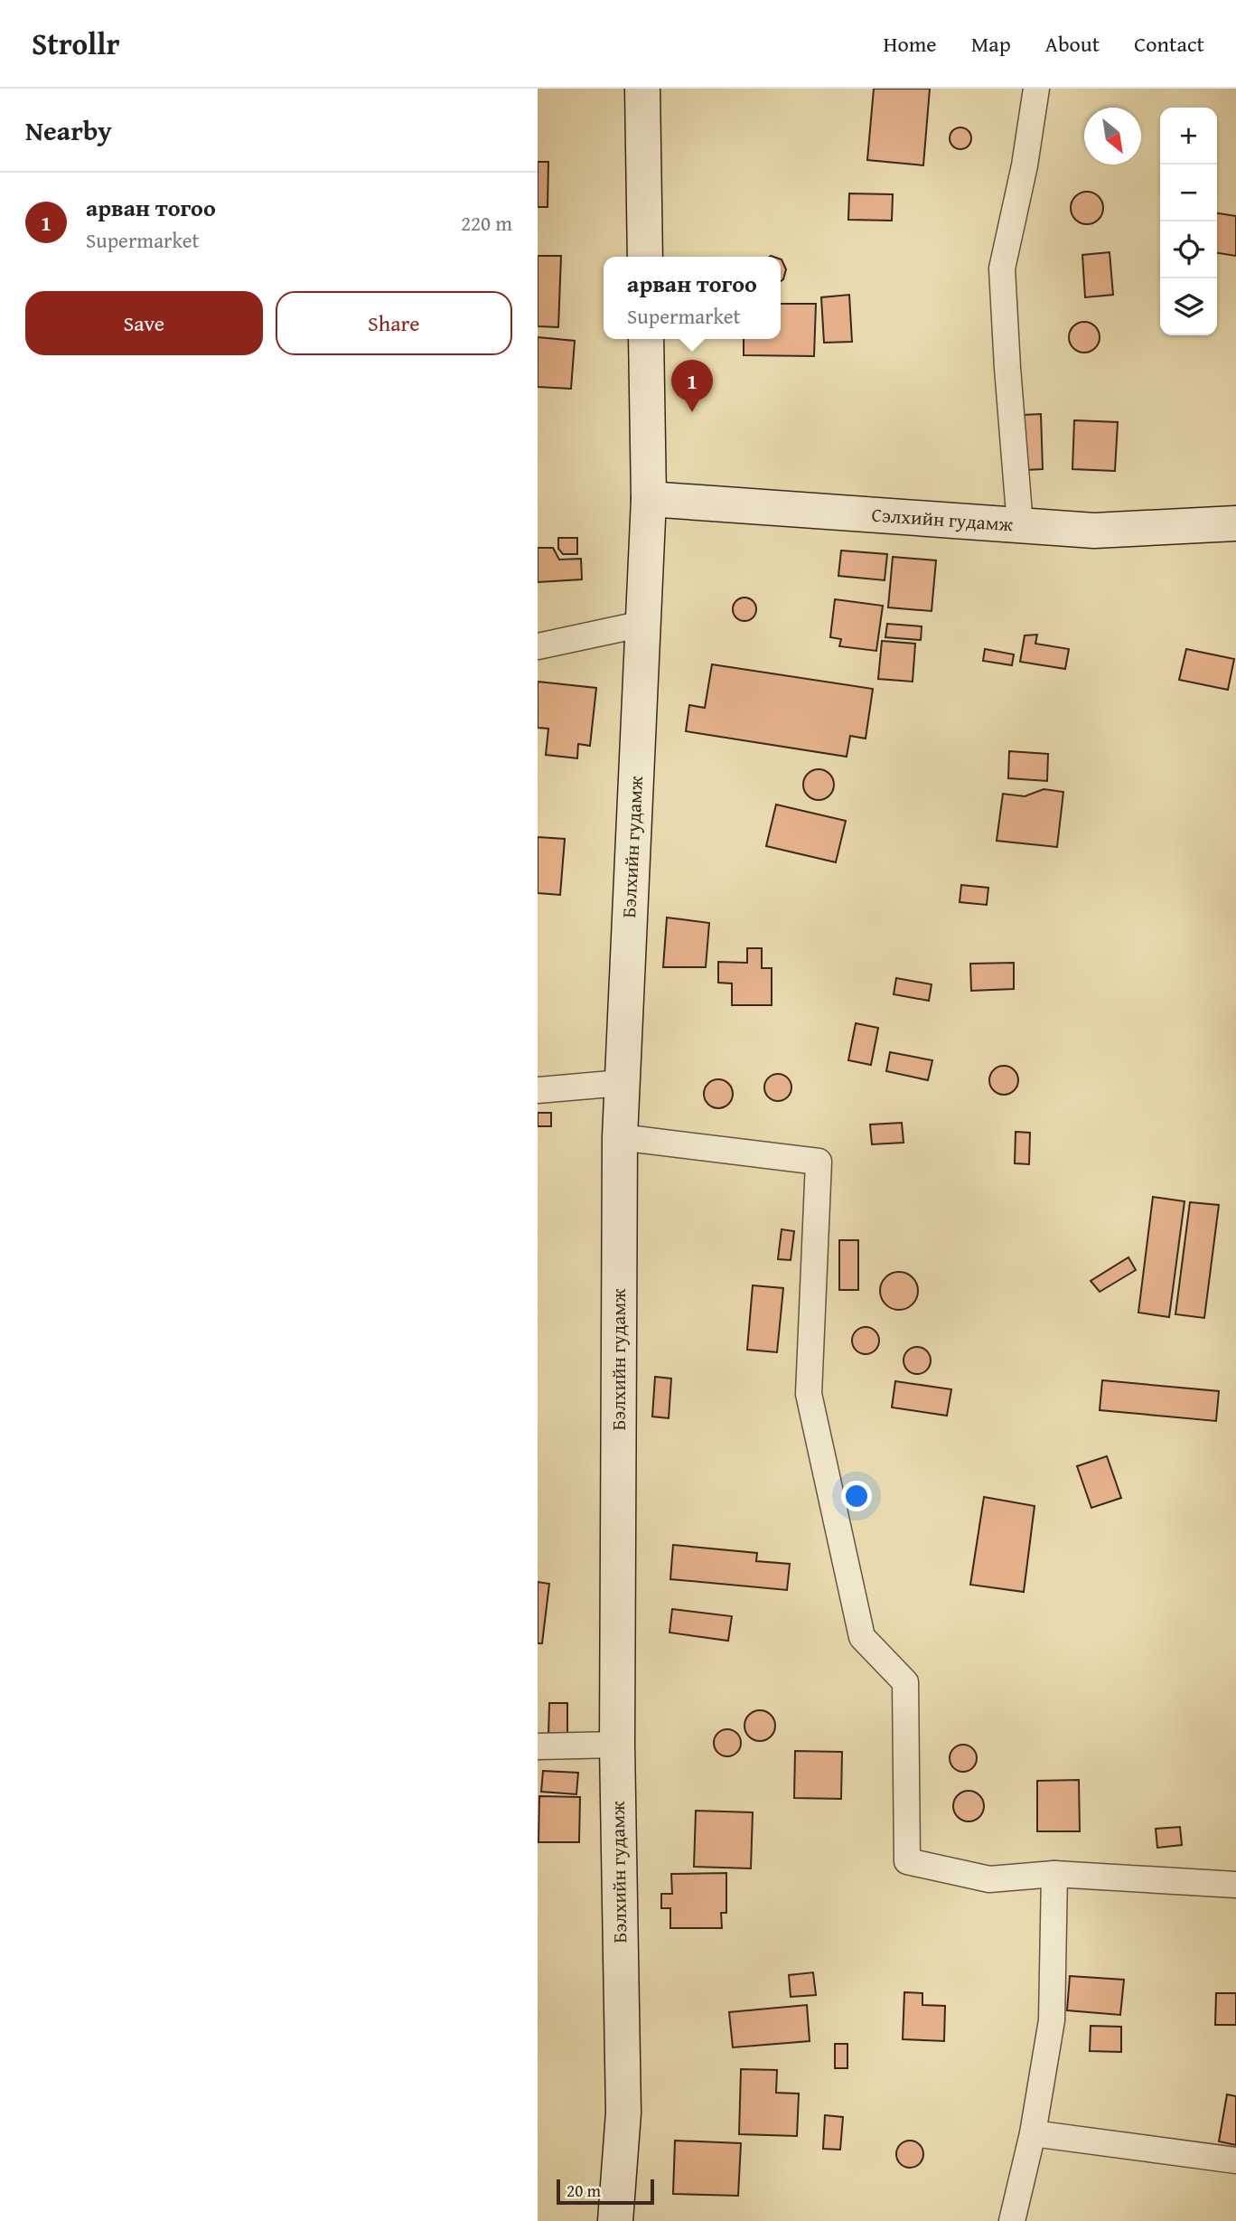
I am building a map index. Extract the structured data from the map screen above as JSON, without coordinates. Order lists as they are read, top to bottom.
{
  "streets": {
    "main road": ["Сэлхийн гудамж", "Бэлхийн гудамж"]
  },
  "crossings": [
    ["Сэлхийн гудамж", "Бэлхийн гудамж"]
  ],
  "scale_bar": "20 m",
  "north": "bottom right",
  "page": {
    "header": "Strollr",
    "nav": [
      "Home",
      "Map",
      "About",
      "Contact"
    ],
    "heading": "Nearby",
    "map_buttons": ["+", "−"],
    "list": [
      {
        "mark": "1",
        "name": "арван тогоо",
        "note": "Supermarket",
        "value": "220 m"
      }
    ],
    "popup": ["арван тогоо", "Supermarket"],
    "buttons": ["Save", "Share"],
    "pins": "1",
    "scale": "20 m"
  }
}
